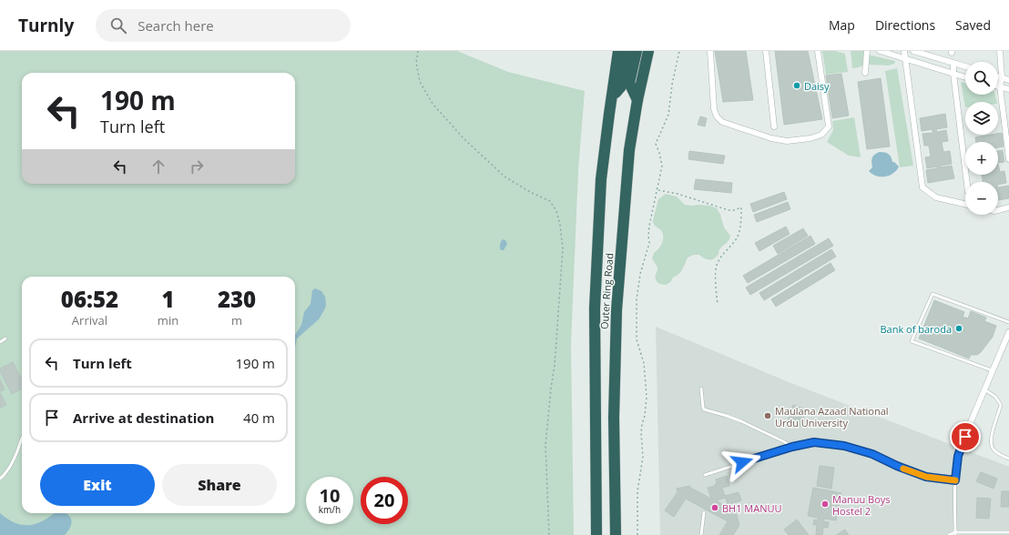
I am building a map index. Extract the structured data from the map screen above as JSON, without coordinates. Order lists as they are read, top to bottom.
{
  "streets": {
    "highway": ["Outer Ring Road"]
  },
  "places": [
    "Daisy",
    "Bank of baroda",
    "Maulana Azaad National Urdu University",
    "Manuu Boys Hostel 2",
    "BH1 MANUU"
  ],
  "page": {
    "header": "Turnly",
    "search": "Search here",
    "nav": ["Map", "Directions", "Saved"],
    "map_buttons": ["+", "−"],
    "turn": ["190 m", "Turn left"],
    "eta": [
      "06:52",
      "Arrival",
      "1",
      "min",
      "230",
      "m"
    ],
    "list": [
      {
        "name": "Turn left",
        "value": "190 m"
      },
      {
        "name": "Arrive at destination",
        "value": "40 m"
      }
    ],
    "buttons": ["Exit", "Share"],
    "speed": "10 km/h",
    "limit": "20"
  }
}
